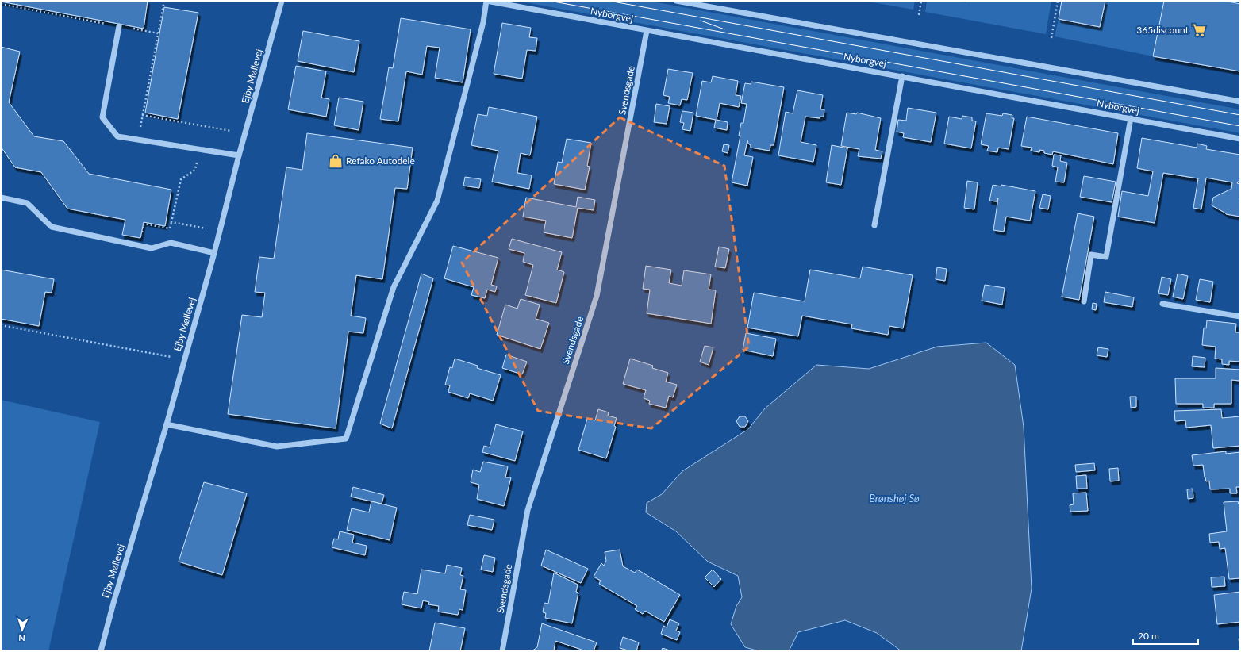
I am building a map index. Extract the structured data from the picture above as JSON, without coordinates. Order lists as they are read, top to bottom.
{
  "streets": {
    "street": ["Nyborgvej", "Ejby Møllevej", "Svendsgade"]
  },
  "crossings": [
    ["Nyborgvej", "Svendsgade"]
  ],
  "water": ["Brønshøj Sø"],
  "places": {
    "supermarket": ["365discount"],
    "shop": ["Refako Autodele"]
  },
  "scale_bar": "20 m",
  "north": "bottom"
}
